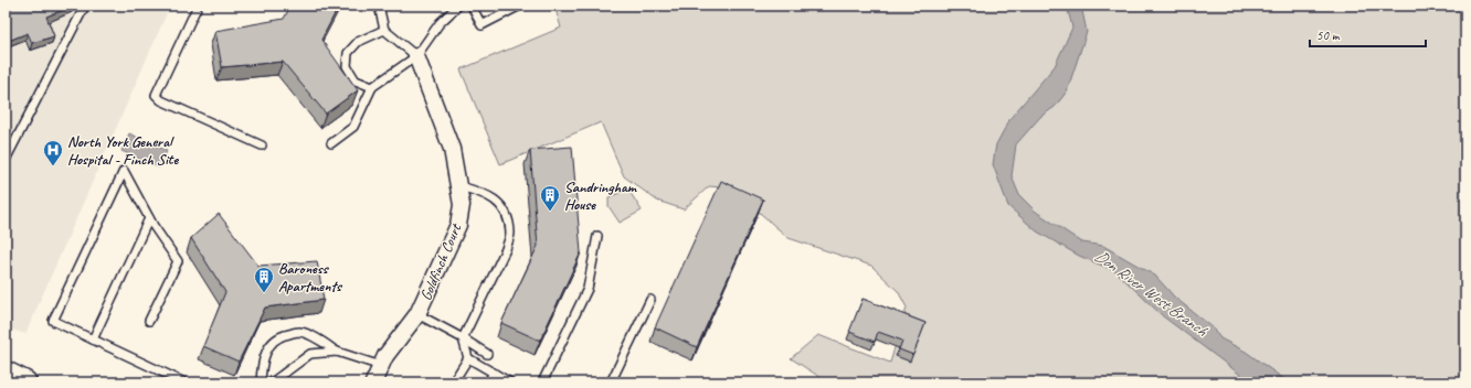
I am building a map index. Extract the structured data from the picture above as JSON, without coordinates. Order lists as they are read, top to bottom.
{
  "streets": {
    "street": ["Goldfinch Court"]
  },
  "water": ["Don River West Branch"],
  "places": {
    "hospital": ["North York General Hospital - Finch Site"],
    "building": ["Sandringham House", "Baroness Apartments"]
  },
  "scale_bar": "50 m"
}
